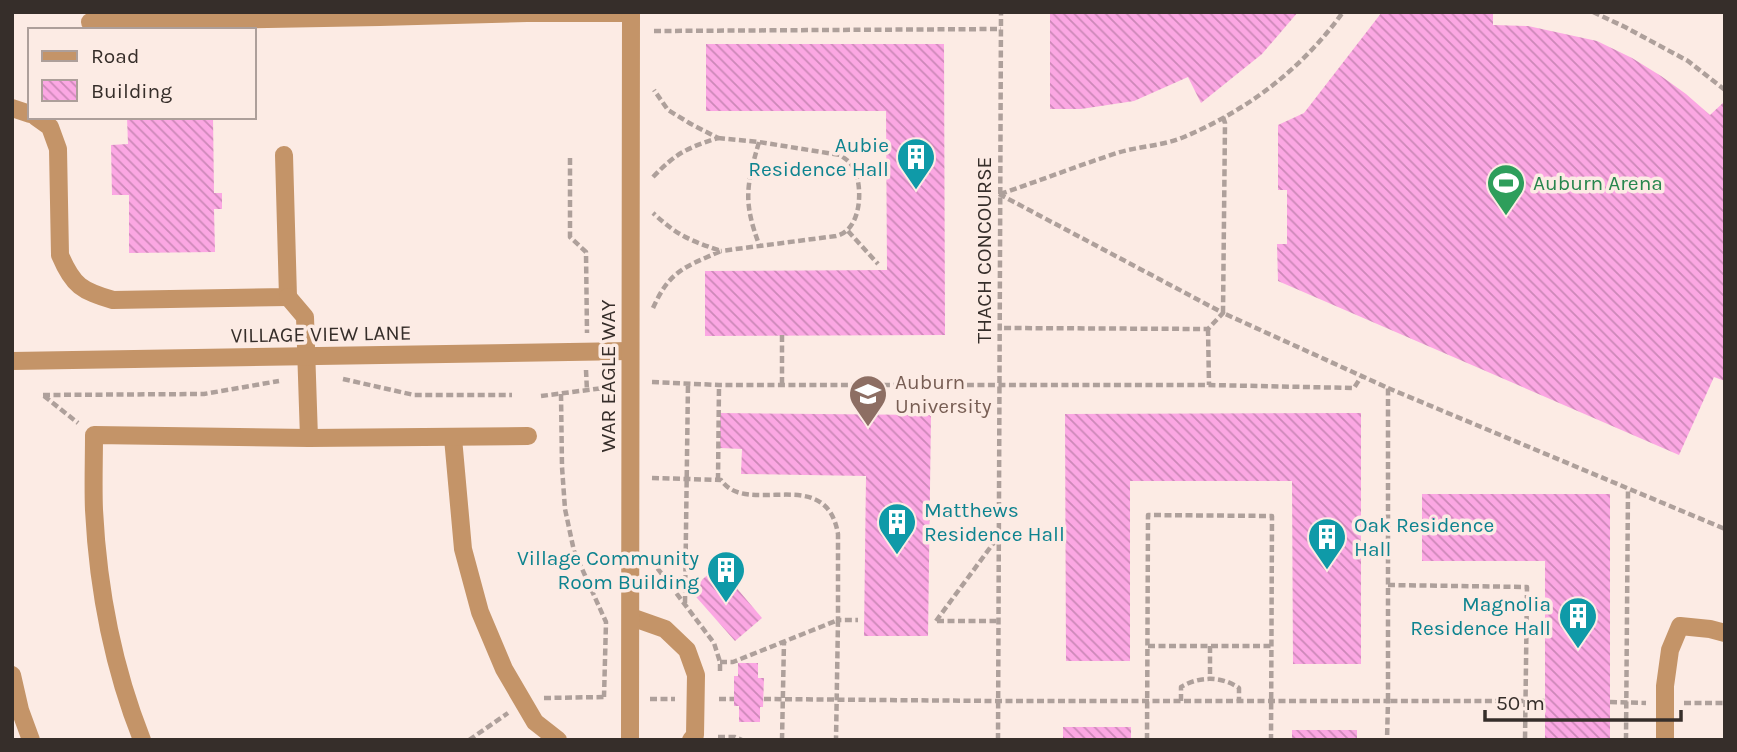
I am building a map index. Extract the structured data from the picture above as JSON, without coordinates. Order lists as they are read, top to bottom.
{
  "streets": {
    "street": ["VILLAGE VIEW LANE", "WAR EAGLE WAY"],
    "path": ["THACH CONCOURSE"]
  },
  "crossings": [
    ["VILLAGE VIEW LANE", "WAR EAGLE WAY"]
  ],
  "places": {
    "building": [
      "Aubie Residence Hall",
      "Matthews Residence Hall",
      "Oak Residence Hall",
      "Village Community Room Building",
      "Magnolia Residence Hall"
    ],
    "sports": ["Auburn Arena"],
    "school or university": ["Auburn University"]
  },
  "legend": ["Road", "Building"],
  "scale_bar": "50 m"
}
